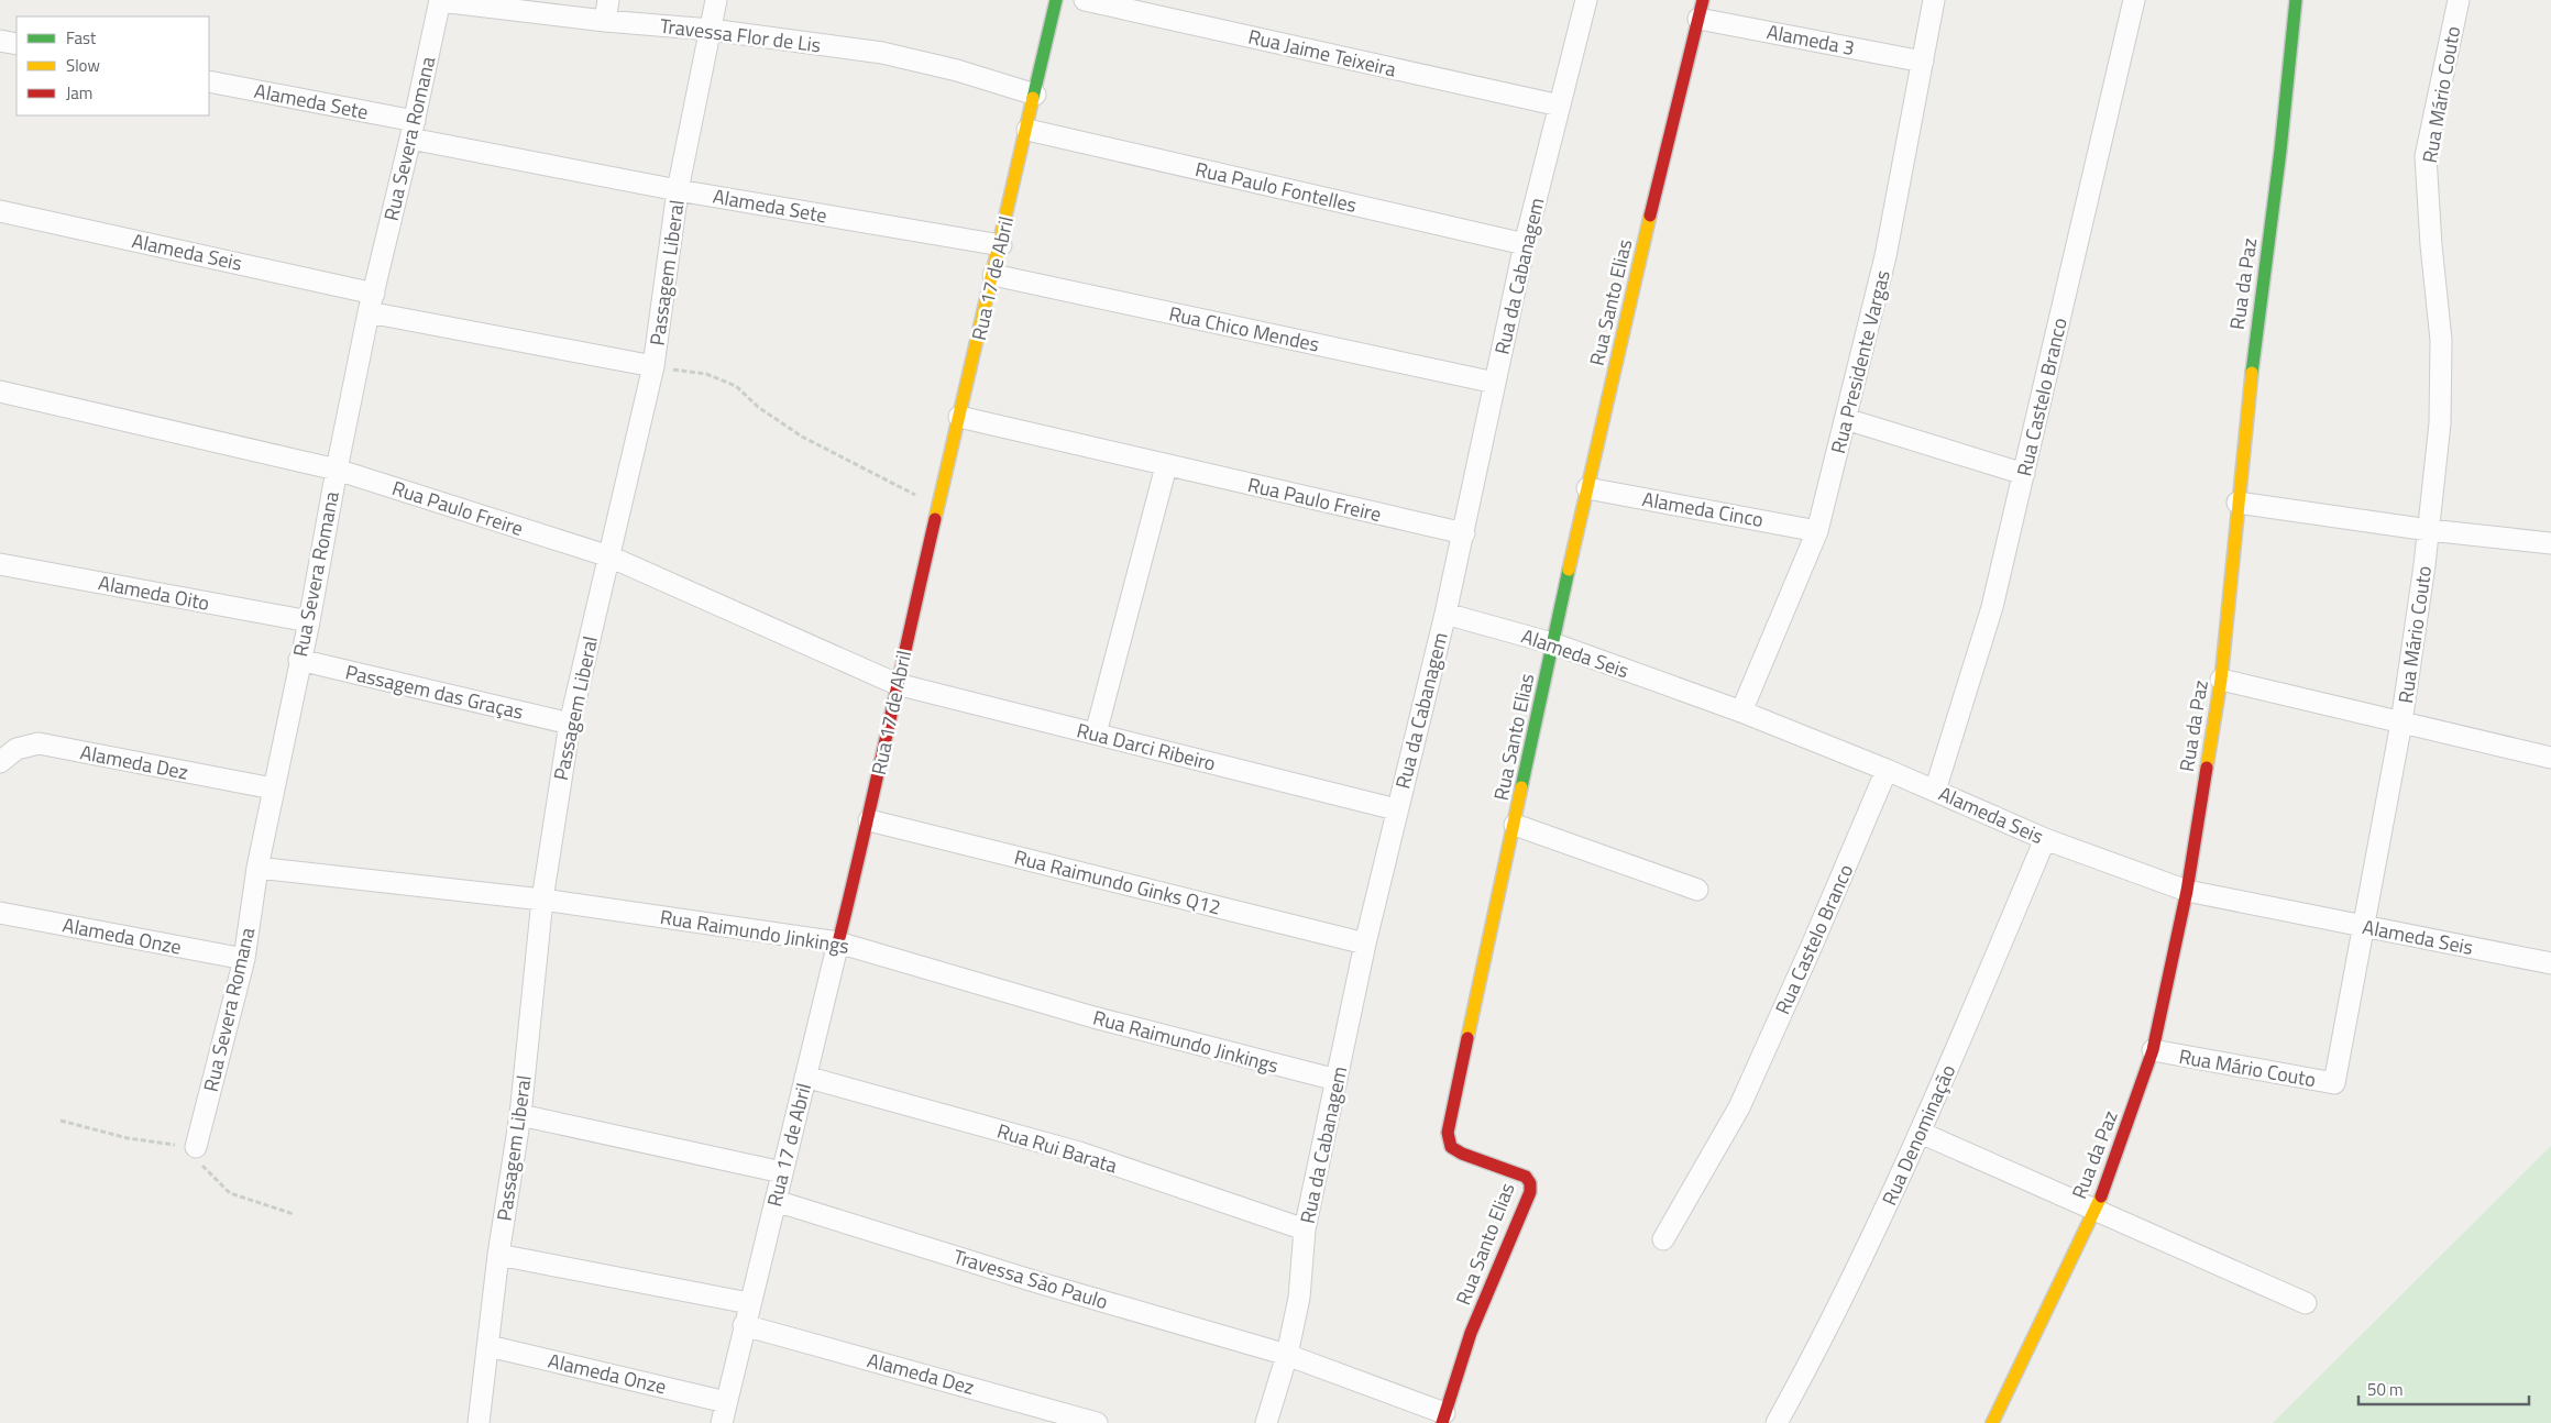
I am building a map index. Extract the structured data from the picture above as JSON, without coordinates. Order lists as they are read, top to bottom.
{
  "streets": {
    "street": [
      "Travessa Flor de Lis",
      "Alameda 3",
      "Rua Jaime Teixeira",
      "Rua Mário Couto",
      "Alameda Sete",
      "Rua Severa Romana",
      "Rua Paulo Fontelles",
      "Alameda Seis",
      "Passagem Liberal",
      "Rua da Cabanagem",
      "Rua 17 de Abril",
      "Rua da Paz",
      "Rua Santo Elias",
      "Rua Chico Mendes",
      "Rua Presidente Vargas",
      "Rua Castelo Branco",
      "Rua Paulo Freire",
      "Alameda Cinco",
      "Alameda Oito",
      "Passagem das Graças",
      "Rua Darci Ribeiro",
      "Alameda Dez",
      "Rua Raimundo Ginks Q12",
      "Rua Raimundo Jinkings",
      "Alameda Onze",
      "Rua Denominação",
      "Rua Rui Barata",
      "Travessa São Paulo"
    ]
  },
  "crossings": [
    ["Travessa Flor de Lis", "Rua Severa Romana"],
    ["Travessa Flor de Lis", "Passagem Liberal"],
    ["Travessa Flor de Lis", "Rua 17 de Abril"],
    ["Alameda 3", "Rua Santo Elias"],
    ["Alameda 3", "Rua Presidente Vargas"],
    ["Rua Jaime Teixeira", "Rua da Cabanagem"],
    ["Rua Mário Couto", "Alameda Seis"],
    ["Rua Mário Couto", "Rua da Paz"],
    ["Alameda Sete", "Rua Severa Romana"],
    ["Alameda Sete", "Passagem Liberal"],
    ["Alameda Sete", "Rua 17 de Abril"],
    ["Rua Severa Romana", "Alameda Seis"],
    ["Rua Severa Romana", "Rua Paulo Freire"],
    ["Rua Severa Romana", "Alameda Oito"],
    ["Rua Severa Romana", "Passagem das Graças"],
    ["Rua Severa Romana", "Alameda Dez"],
    ["Rua Severa Romana", "Rua Raimundo Jinkings"],
    ["Rua Severa Romana", "Alameda Onze"],
    ["Rua Paulo Fontelles", "Rua da Cabanagem"],
    ["Rua Paulo Fontelles", "Rua 17 de Abril"],
    ["Alameda Seis", "Rua da Cabanagem"],
    ["Alameda Seis", "Rua da Paz"],
    ["Alameda Seis", "Rua Santo Elias"],
    ["Alameda Seis", "Rua Presidente Vargas"],
    ["Alameda Seis", "Rua Castelo Branco"],
    ["Alameda Seis", "Rua Denominação"],
    ["Passagem Liberal", "Rua Paulo Freire"],
    ["Passagem Liberal", "Passagem das Graças"],
    ["Passagem Liberal", "Rua Raimundo Jinkings"],
    ["Passagem Liberal", "Alameda Onze"],
    ["Rua da Cabanagem", "Rua Chico Mendes"],
    ["Rua da Cabanagem", "Rua Paulo Freire"],
    ["Rua da Cabanagem", "Rua Darci Ribeiro"],
    ["Rua da Cabanagem", "Rua Raimundo Ginks Q12"],
    ["Rua da Cabanagem", "Rua Raimundo Jinkings"],
    ["Rua da Cabanagem", "Rua Rui Barata"],
    ["Rua da Cabanagem", "Travessa São Paulo"],
    ["Rua 17 de Abril", "Rua Chico Mendes"],
    ["Rua 17 de Abril", "Rua Paulo Freire"],
    ["Rua 17 de Abril", "Rua Darci Ribeiro"],
    ["Rua 17 de Abril", "Alameda Dez"],
    ["Rua 17 de Abril", "Rua Raimundo Ginks Q12"],
    ["Rua 17 de Abril", "Rua Raimundo Jinkings"],
    ["Rua 17 de Abril", "Alameda Onze"],
    ["Rua 17 de Abril", "Rua Rui Barata"],
    ["Rua 17 de Abril", "Travessa São Paulo"],
    ["Rua Santo Elias", "Alameda Cinco"],
    ["Rua Santo Elias", "Travessa São Paulo"],
    ["Rua Presidente Vargas", "Alameda Cinco"],
    ["Rua Paulo Freire", "Rua Darci Ribeiro"]
  ],
  "legend": ["Fast", "Slow", "Jam"],
  "scale_bar": "50 m"
}
